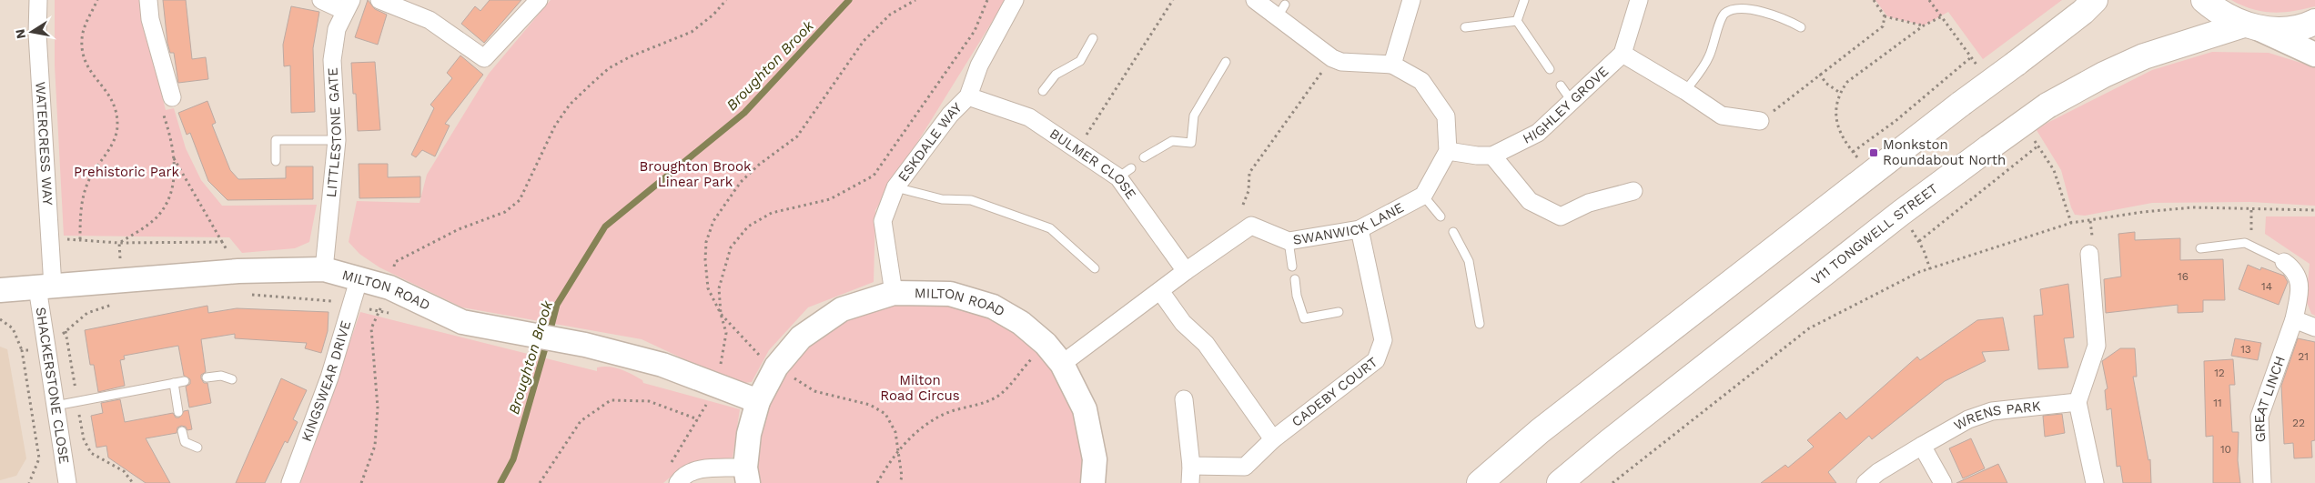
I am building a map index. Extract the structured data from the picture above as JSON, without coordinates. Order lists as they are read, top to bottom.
{
  "streets": {
    "highway": ["V11 TONGWELL STREET"],
    "street": [
      "HIGHLEY GROVE",
      "LITTLESTONE GATE",
      "WATERCRESS WAY",
      "ESKDALE WAY",
      "BULMER CLOSE",
      "SWANWICK LANE",
      "MILTON ROAD",
      "KINGSWEAR DRIVE",
      "SHACKERSTONE CLOSE",
      "CADEBY COURT",
      "GREAT LINCH",
      "WRENS PARK"
    ]
  },
  "crossings": [
    ["LITTLESTONE GATE", "MILTON ROAD"],
    ["WATERCRESS WAY", "MILTON ROAD"],
    ["WATERCRESS WAY", "SHACKERSTONE CLOSE"],
    ["ESKDALE WAY", "BULMER CLOSE"],
    ["ESKDALE WAY", "MILTON ROAD"],
    ["BULMER CLOSE", "SWANWICK LANE"],
    ["SWANWICK LANE", "MILTON ROAD"],
    ["SWANWICK LANE", "CADEBY COURT"],
    ["MILTON ROAD", "KINGSWEAR DRIVE"],
    ["MILTON ROAD", "SHACKERSTONE CLOSE"]
  ],
  "water": ["Broughton Brook"],
  "parks": ["Broughton Brook Linear Park", "Prehistoric Park", "Milton Road Circus"],
  "places": {
    "transit": ["Monkston Roundabout North"]
  },
  "house_numbers": [
    "16",
    "14",
    "13",
    "21",
    "12",
    "11",
    "22",
    "10"
  ],
  "north": "left"
}
